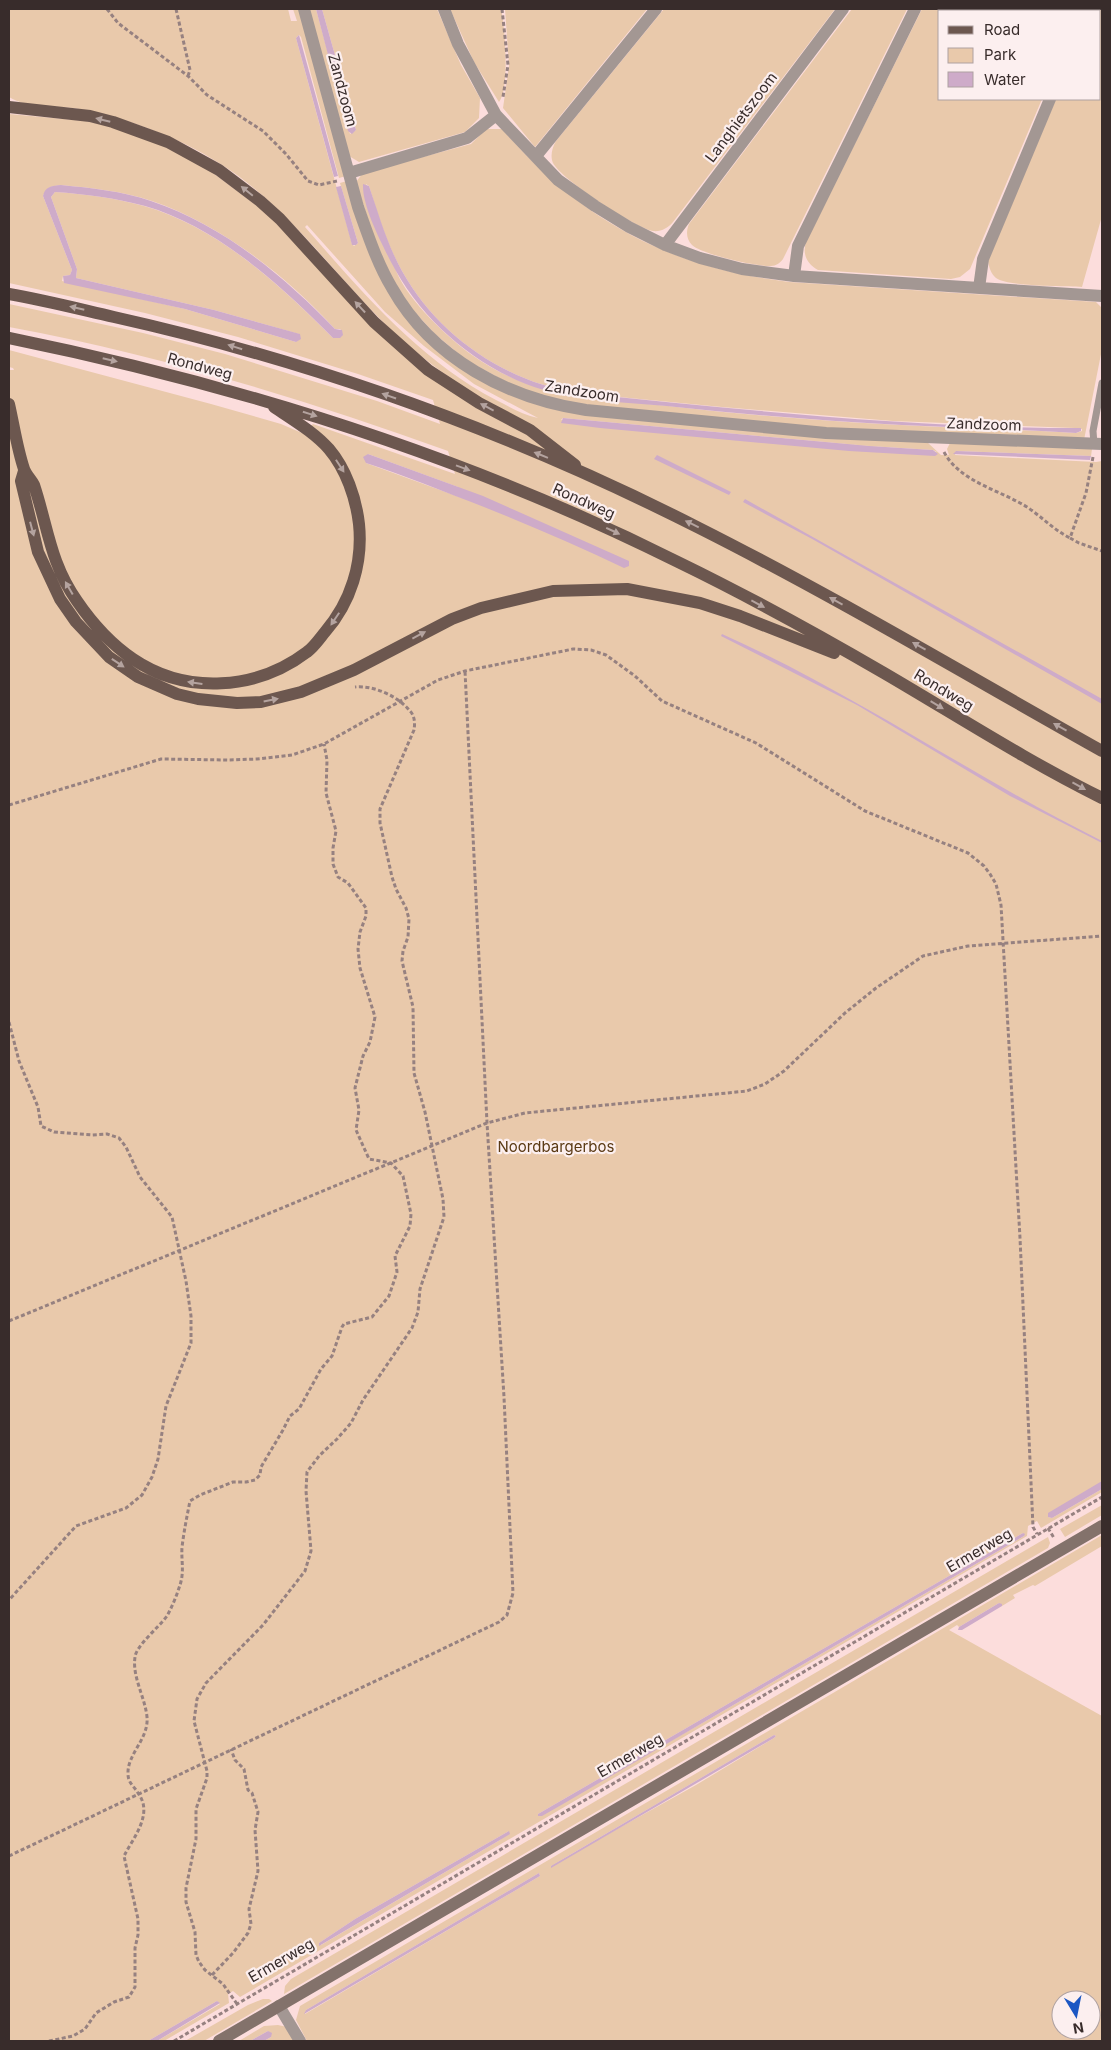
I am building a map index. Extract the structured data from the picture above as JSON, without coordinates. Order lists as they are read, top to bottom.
{
  "streets": {
    "main road": ["Rondweg"],
    "street": ["Zandzoom", "Langhietszoom"],
    "path": ["Ermerweg"]
  },
  "parks": ["Noordbargerbos"],
  "legend": ["Road", "Park", "Water"],
  "north": "bottom"
}
